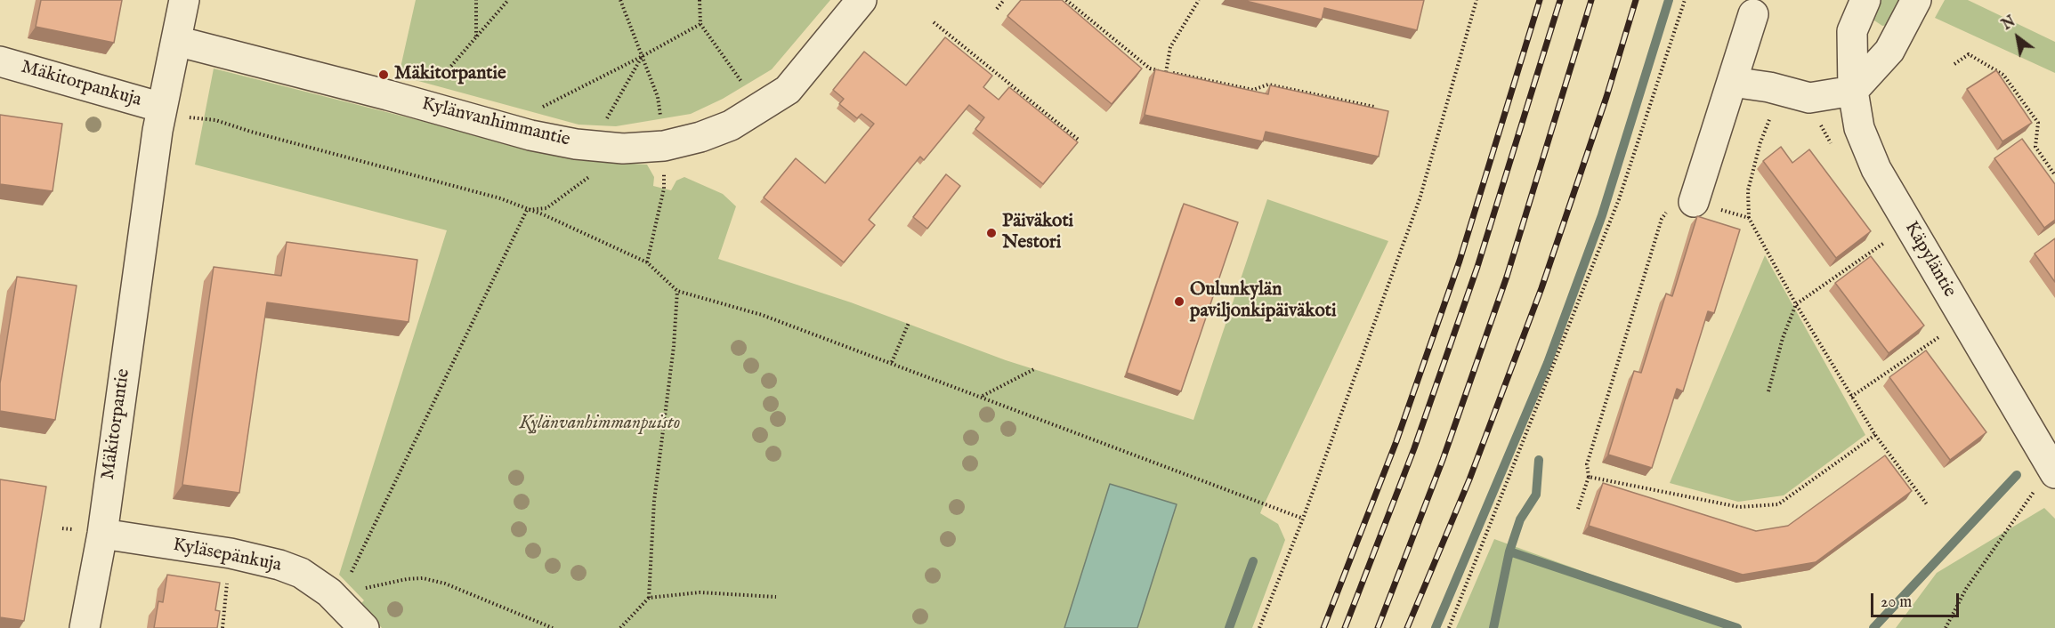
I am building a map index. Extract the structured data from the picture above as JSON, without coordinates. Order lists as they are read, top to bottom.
{
  "streets": {
    "street": [
      "Mäkitorpankuja",
      "Kylänvanhimmantie",
      "Käpyläntie",
      "Mäkitorpantie",
      "Kyläsepänkuja"
    ]
  },
  "crossings": [
    ["Mäkitorpankuja", "Mäkitorpantie"],
    ["Kylänvanhimmantie", "Mäkitorpantie"],
    ["Mäkitorpantie", "Kyläsepänkuja"]
  ],
  "parks": ["Kylänvanhimmanpuisto"],
  "places": ["Mäkitorpantie", "Päiväkoti Nestori", "Oulunkylän paviljonkipäiväkoti"],
  "scale_bar": "20 m",
  "north": "top left"
}
